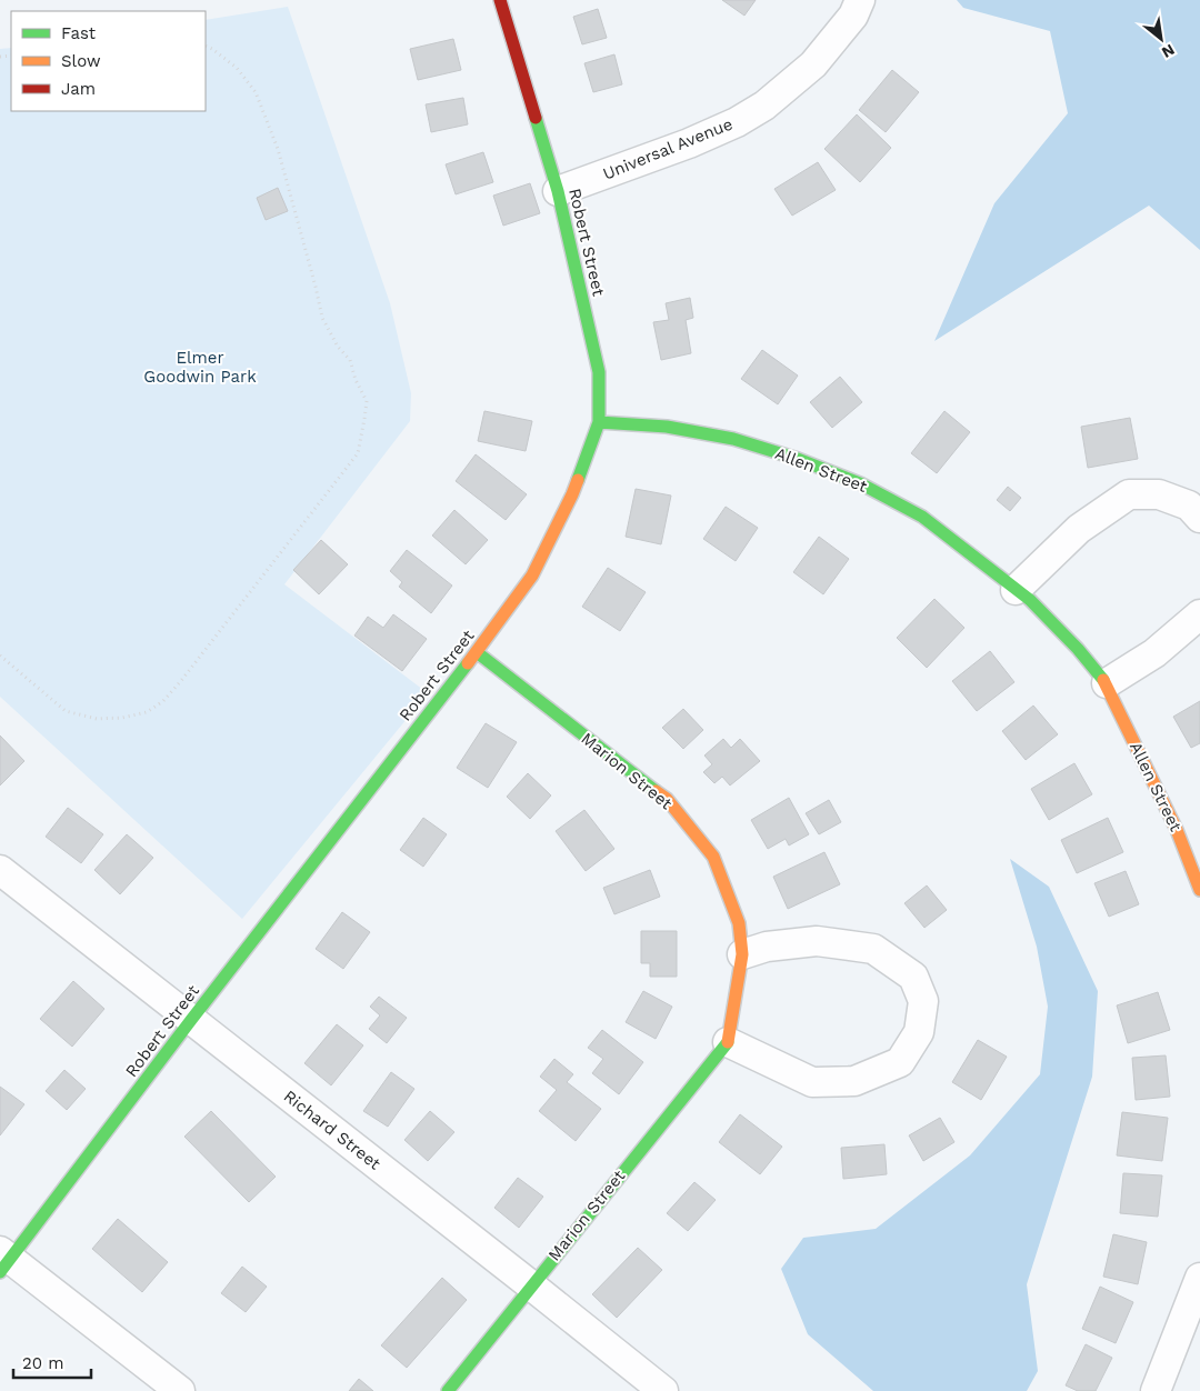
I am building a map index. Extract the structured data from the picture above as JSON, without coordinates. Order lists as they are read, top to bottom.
{
  "streets": {
    "street": [
      "Universal Avenue",
      "Robert Street",
      "Allen Street",
      "Marion Street",
      "Richard Street"
    ]
  },
  "crossings": [
    ["Universal Avenue", "Robert Street"],
    ["Robert Street", "Allen Street"],
    ["Robert Street", "Marion Street"],
    ["Robert Street", "Richard Street"],
    ["Marion Street", "Richard Street"]
  ],
  "parks": ["Elmer Goodwin Park"],
  "legend": ["Fast", "Slow", "Jam"],
  "scale_bar": "20 m",
  "north": "bottom right"
}
